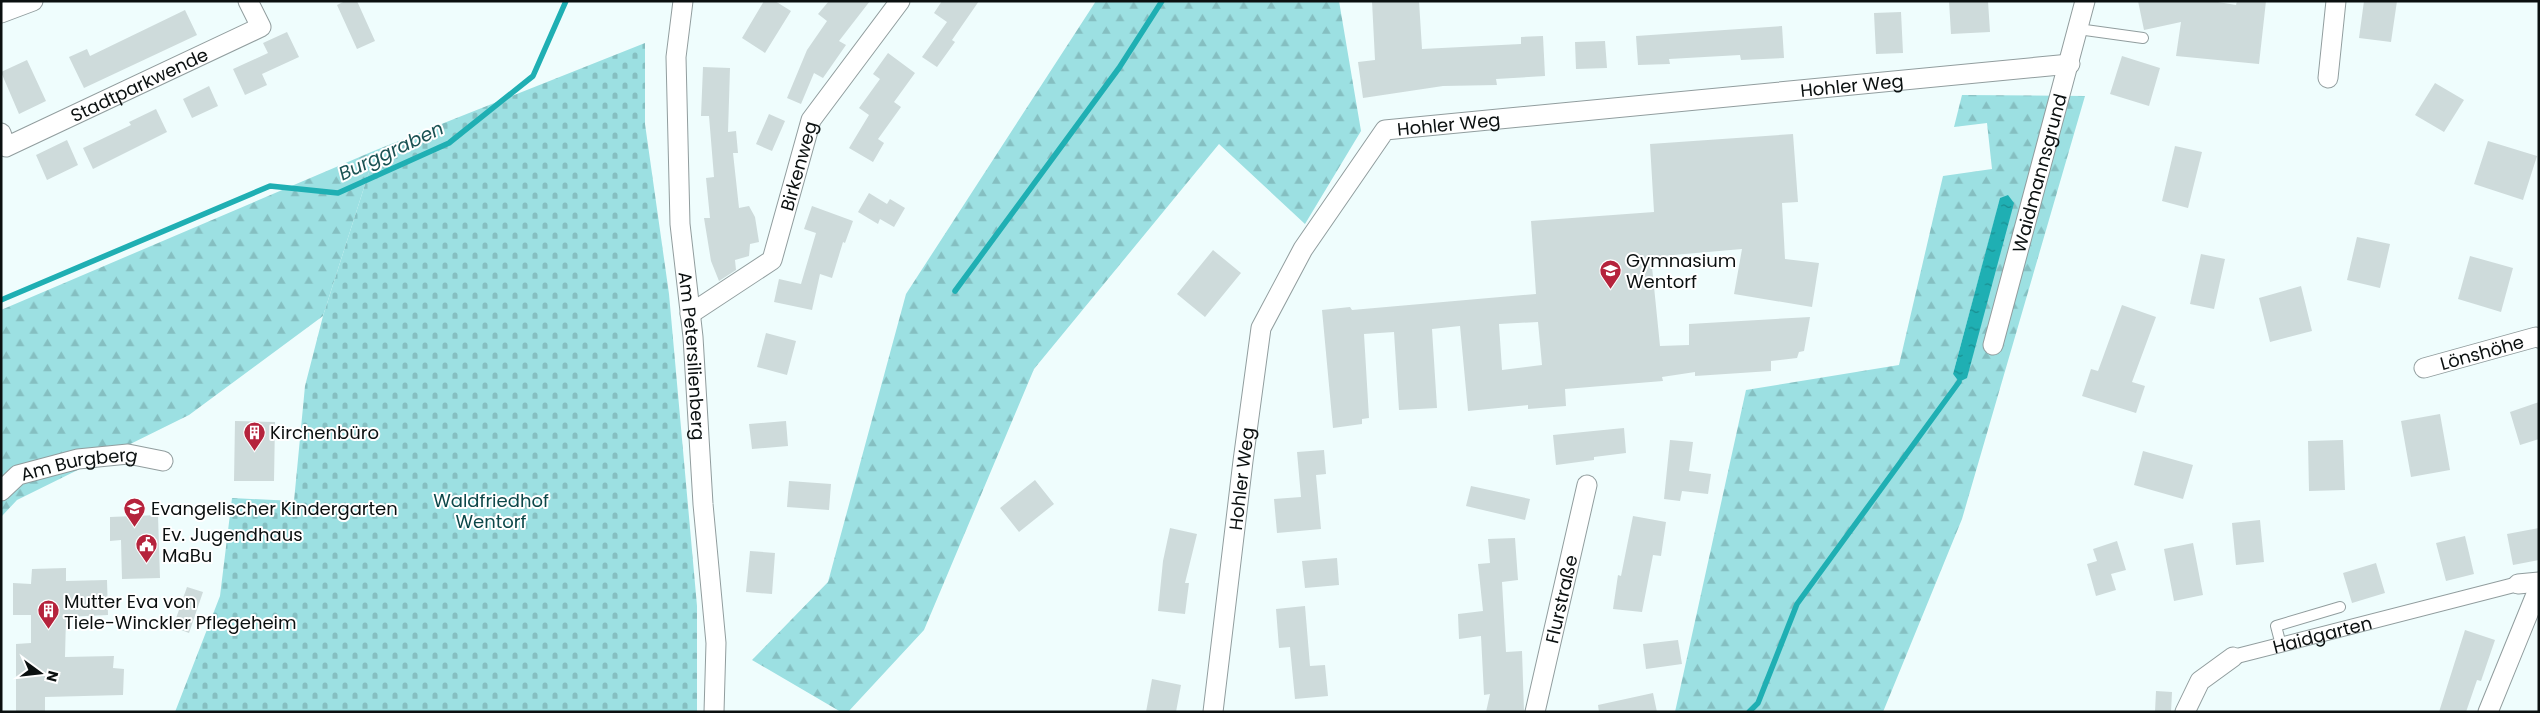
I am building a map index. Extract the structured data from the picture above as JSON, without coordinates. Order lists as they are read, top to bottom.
{
  "streets": {
    "street": [
      "Stadtparkwende",
      "Hohler Weg",
      "Birkenweg",
      "Waidmannsgrund",
      "Lönshöhe",
      "Am Petersilienberg",
      "Am Burgberg",
      "Flurstraße",
      "Haidgarten"
    ]
  },
  "crossings": [
    ["Hohler Weg", "Waidmannsgrund"],
    ["Birkenweg", "Am Petersilienberg"]
  ],
  "water": ["Burggraben"],
  "parks": ["Waldfriedhof Wentorf"],
  "places": {
    "school or university": ["Gymnasium Wentorf", "Evangelischer Kindergarten"],
    "building": ["Kirchenbüro", "Mutter Eva von Tiele-Winckler Pflegeheim"],
    "public building": ["Ev. Jugendhaus MaBu"]
  },
  "north": "right"
}
